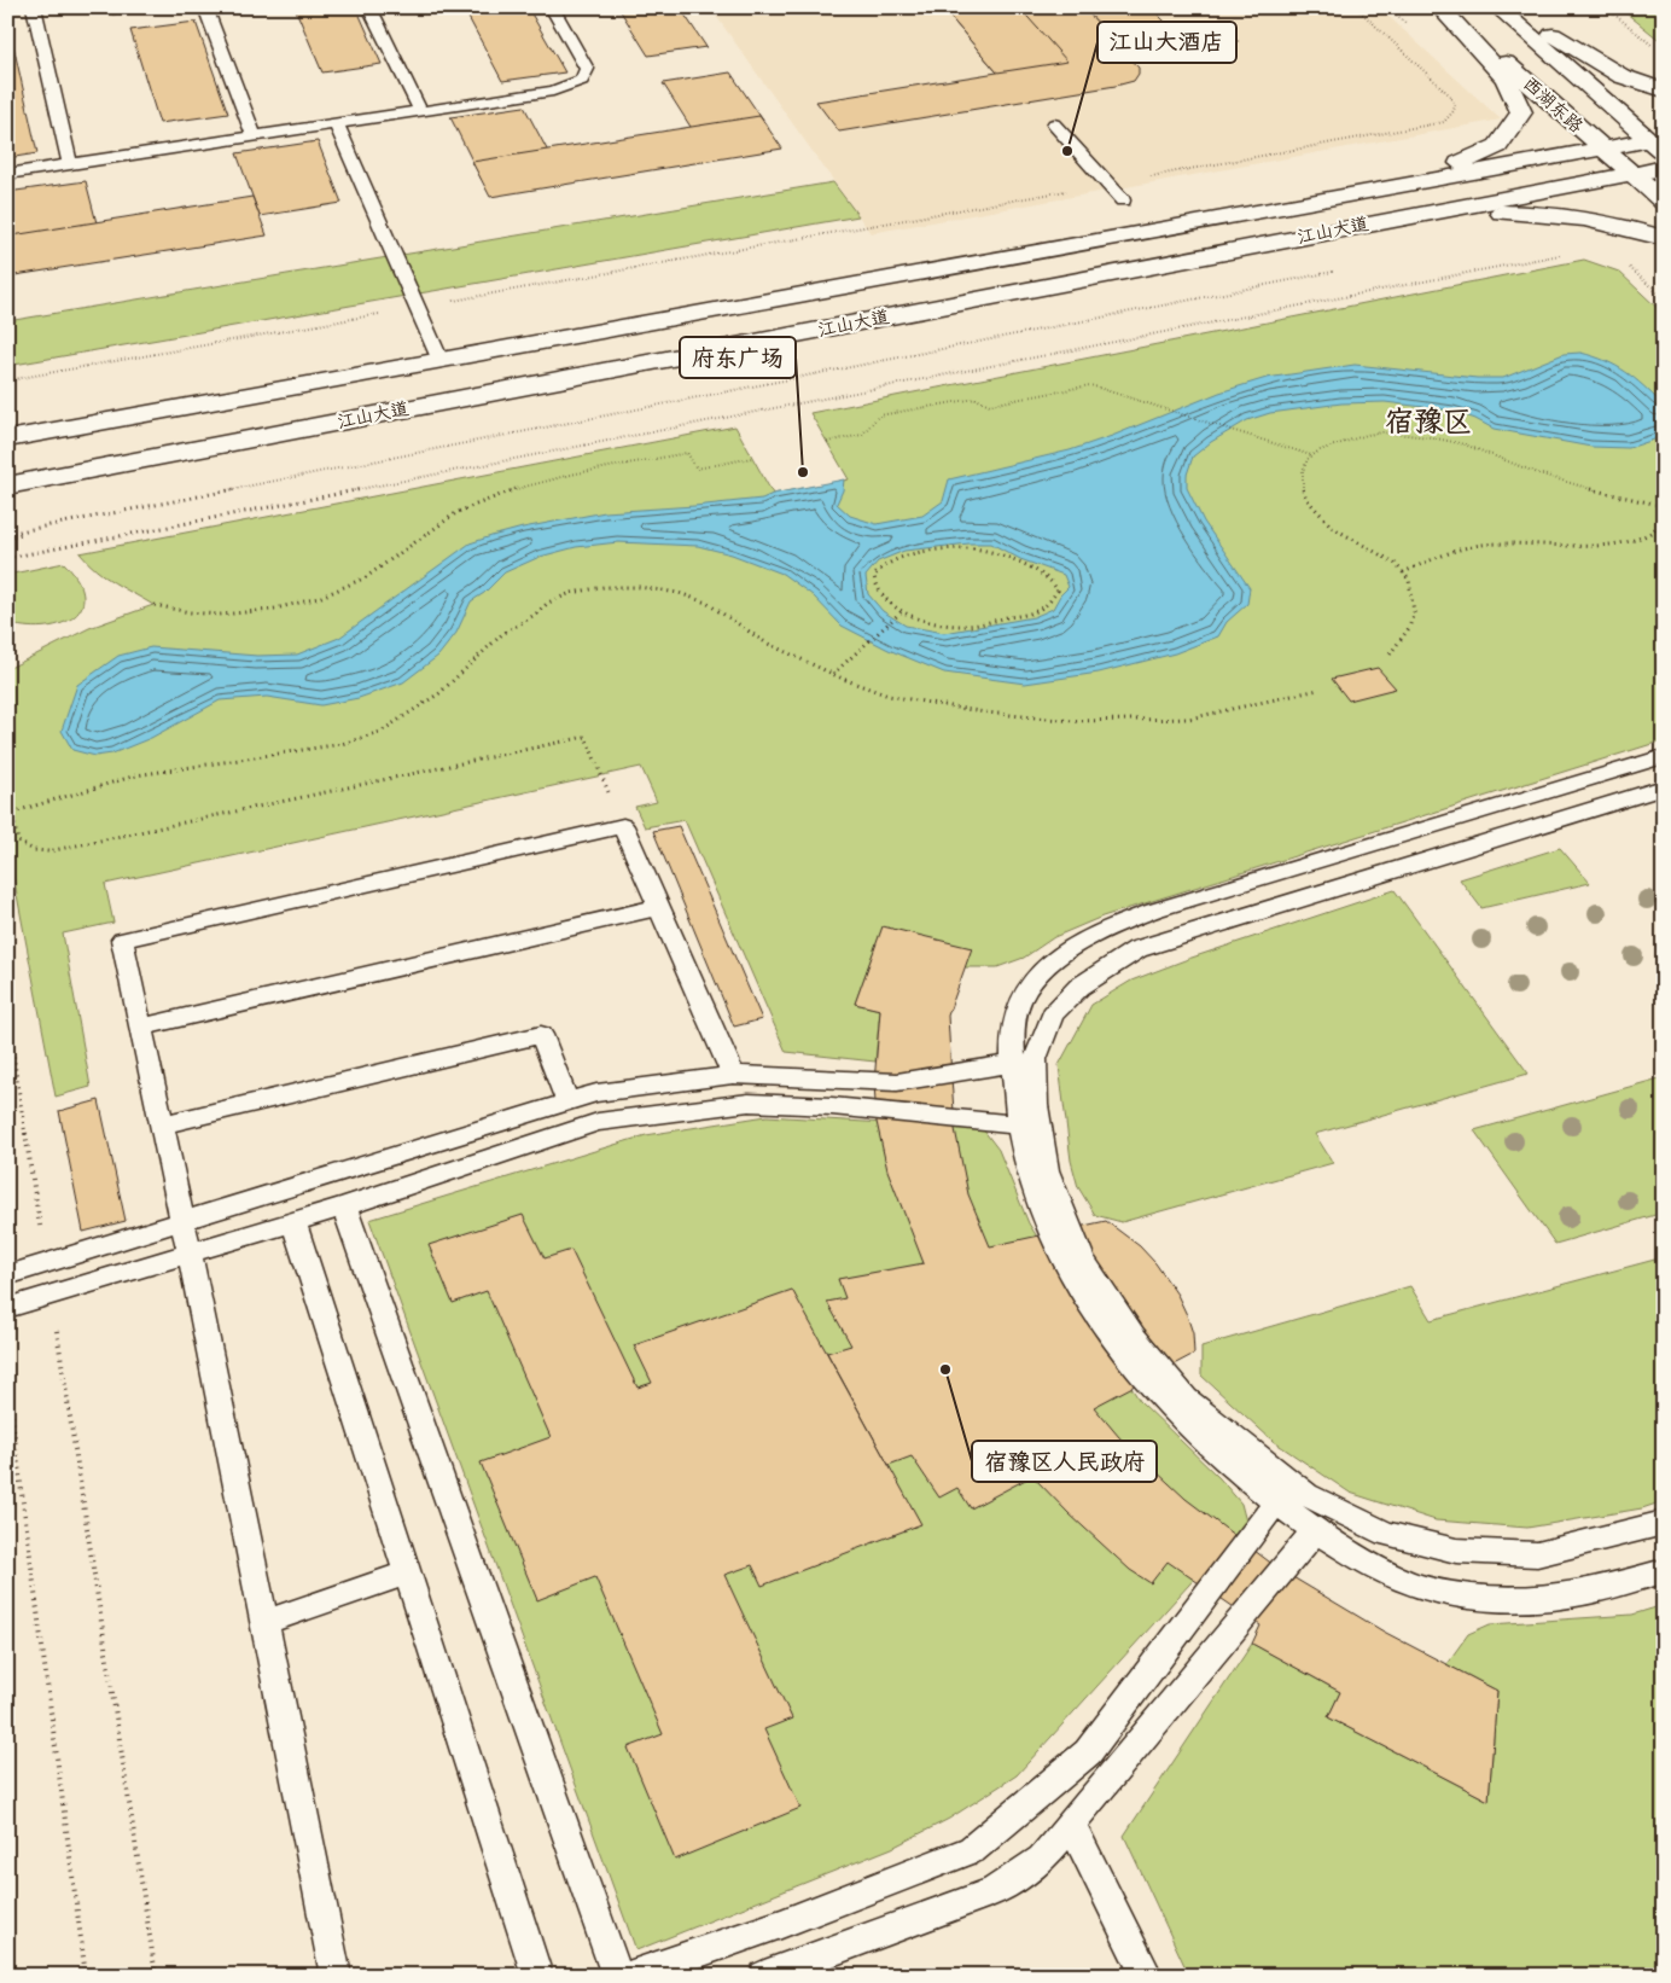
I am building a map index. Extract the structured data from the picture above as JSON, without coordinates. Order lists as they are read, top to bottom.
{
  "streets": {
    "main road": ["西湖东路", "江山大道"]
  },
  "crossings": [
    ["西湖东路", "江山大道"]
  ],
  "districts": ["宿豫区"],
  "places": ["江山大酒店", "府东广场", "宿豫区人民政府"]
}
